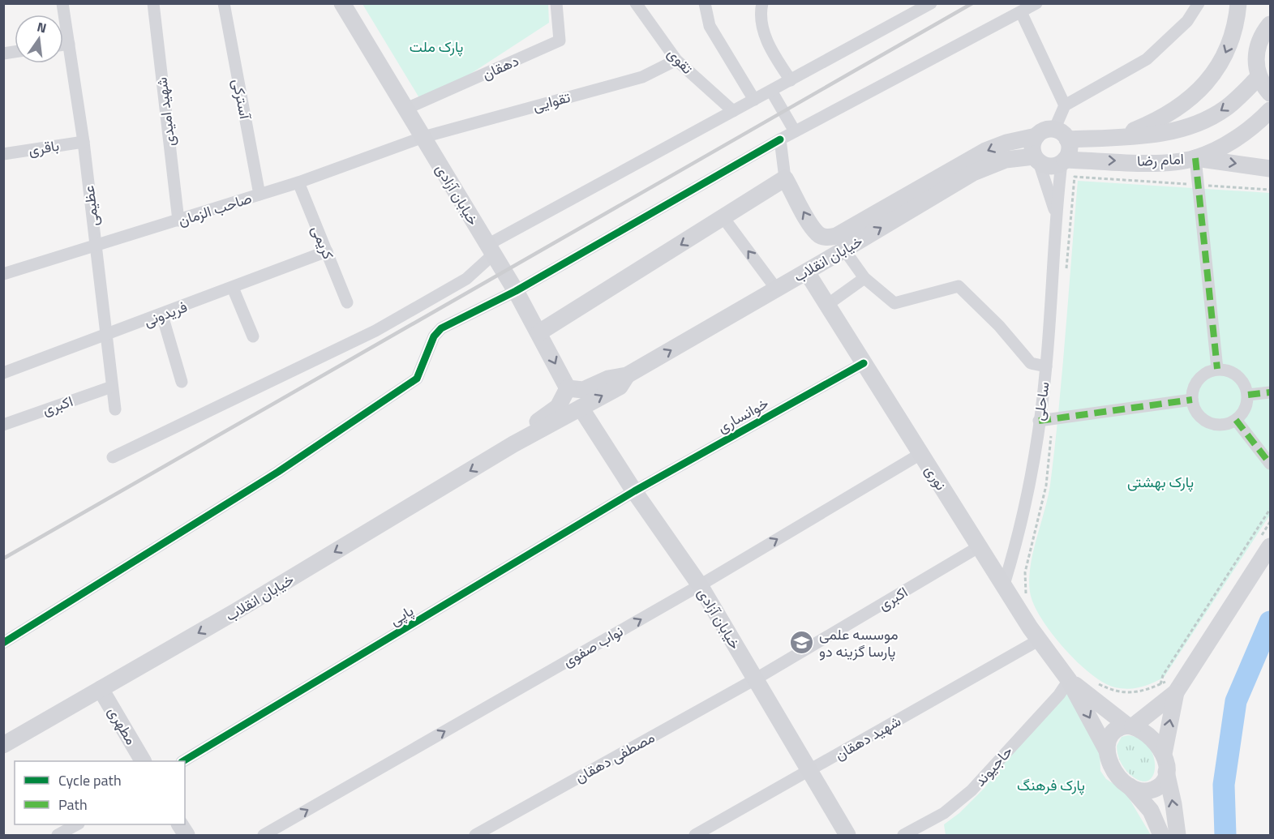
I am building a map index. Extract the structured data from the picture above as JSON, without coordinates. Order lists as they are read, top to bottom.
{
  "streets": {
    "main road": [
      "امام رضا",
      "خیابان آزادی",
      "خیابان انقلاب",
      "نوری",
      "مطهری"
    ],
    "street": [
      "تقوی",
      "دهقان",
      "آسترکی",
      "تقوایی",
      "شهید امیدی",
      "باقری",
      "عظیمی",
      "صاحب الزمان",
      "کریمی",
      "فریدونی",
      "ساحلی",
      "اکبری",
      "خوانساری",
      "پاپی",
      "نواب صفوی",
      "شهید دهقان",
      "مصطفی دهقان",
      "حاجیوند"
    ]
  },
  "crossings": [
    ["تقوی", "تقوایی"],
    ["دهقان", "خیابان آزادی"],
    ["آسترکی", "صاحب الزمان"],
    ["تقوایی", "خیابان آزادی"],
    ["تقوایی", "صاحب الزمان"],
    ["شهید امیدی", "صاحب الزمان"],
    ["باقری", "عظیمی"],
    ["امام رضا", "خیابان انقلاب"],
    ["امام رضا", "ساحلی"],
    ["خیابان آزادی", "صاحب الزمان"],
    ["خیابان آزادی", "خیابان انقلاب"],
    ["خیابان آزادی", "اکبری"],
    ["خیابان آزادی", "خوانساری"],
    ["خیابان آزادی", "پاپی"],
    ["خیابان آزادی", "نواب صفوی"],
    ["خیابان آزادی", "شهید دهقان"],
    ["خیابان آزادی", "مصطفی دهقان"],
    ["عظیمی", "صاحب الزمان"],
    ["عظیمی", "فریدونی"],
    ["عظیمی", "اکبری"],
    ["صاحب الزمان", "کریمی"],
    ["کریمی", "فریدونی"],
    ["خیابان انقلاب", "ساحلی"],
    ["خیابان انقلاب", "نوری"],
    ["خیابان انقلاب", "مطهری"],
    ["ساحلی", "نوری"],
    ["اکبری", "نوری"],
    ["اکبری", "مصطفی دهقان"],
    ["خوانساری", "نوری"],
    ["خوانساری", "پاپی"],
    ["نوری", "نواب صفوی"],
    ["نوری", "شهید دهقان"],
    ["نوری", "حاجیوند"]
  ],
  "one_way": ["نواب صفوی"],
  "parks": ["پارک ملت", "پارک بهشتی", "پارک فرهنگ"],
  "places": {
    "school or university": ["موسسه علمی پارسا گزینه دو"]
  },
  "legend": ["Cycle path", "Path"],
  "north": "top"
}
